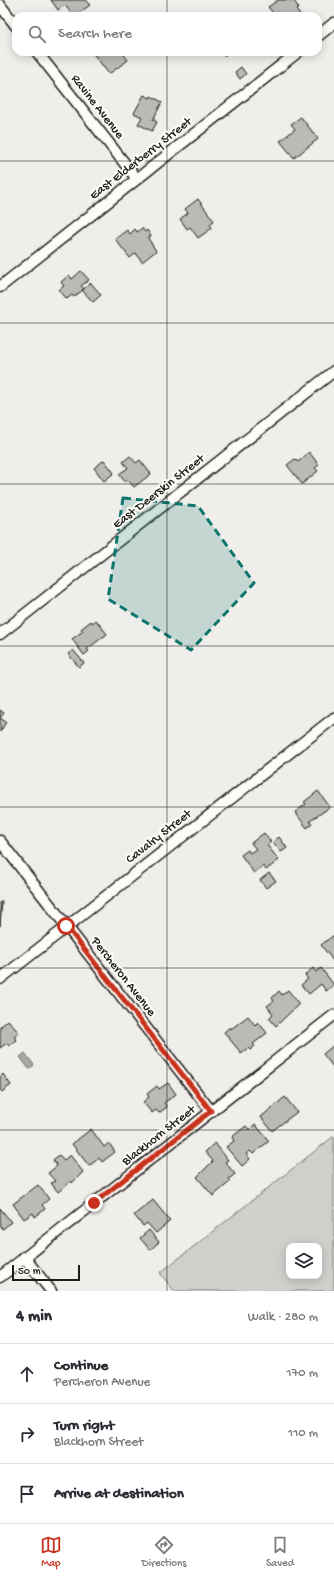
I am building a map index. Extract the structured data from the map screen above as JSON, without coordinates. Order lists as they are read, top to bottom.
{
  "streets": {
    "street": [
      "Ravine Avenue",
      "East Elderberry Street",
      "East Deerskin Street",
      "Cavalry Street",
      "Percheron Avenue",
      "Blackhorn Street"
    ]
  },
  "crossings": [
    ["Ravine Avenue", "East Elderberry Street"],
    ["Cavalry Street", "Percheron Avenue"],
    ["Percheron Avenue", "Blackhorn Street"]
  ],
  "scale_bar": "50 m",
  "page": {
    "search": "Search here",
    "scale": "50 m",
    "heading": ["4 min", "Walk · 280 m"],
    "list": [
      ["Continue", "Percheron Avenue", "170 m"],
      ["Turn right", "Blackhorn Street", "110 m"],
      "Arrive at destination"
    ],
    "nav": ["Map", "Directions", "Saved"]
  }
}
